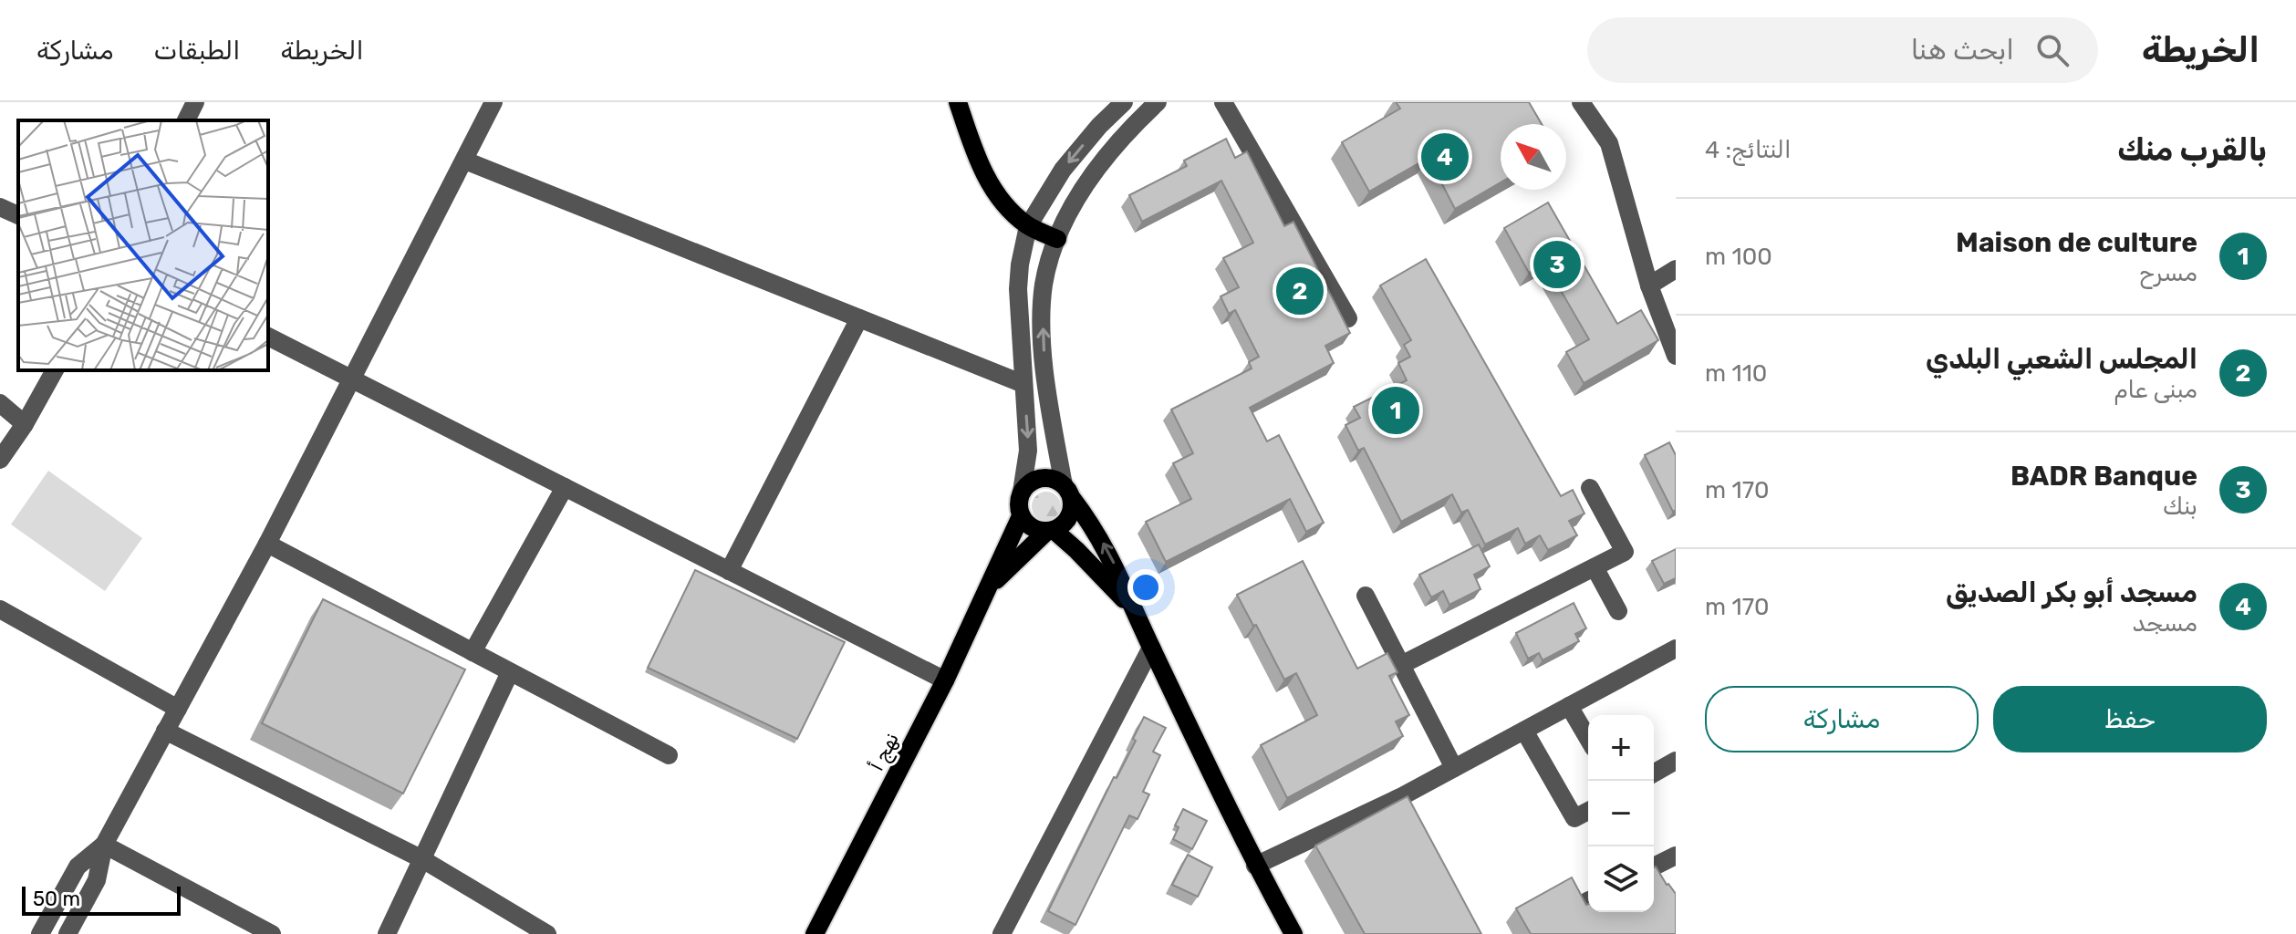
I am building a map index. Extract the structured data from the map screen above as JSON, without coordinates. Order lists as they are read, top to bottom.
{
  "streets": {
    "main road": ["نهج أ"]
  },
  "scale_bar": "50 m",
  "north": "top left",
  "page": {
    "header": "الخريطة",
    "search": "ابحث هنا",
    "nav": ["الخريطة", "الطبقات", "مشاركة"],
    "heading": ["بالقرب منك", "النتائج: 4"],
    "pins": [
      "4",
      "3",
      "2",
      "1"
    ],
    "list": [
      {
        "mark": "1",
        "name": "Maison de culture",
        "note": "مسرح",
        "value": "100 m"
      },
      {
        "mark": "2",
        "name": "المجلس الشعبي البلدي",
        "note": "مبنى عام",
        "value": "110 m"
      },
      {
        "mark": "3",
        "name": "BADR Banque",
        "note": "بنك",
        "value": "170 m"
      },
      {
        "mark": "4",
        "name": "مسجد أبو بكر الصديق",
        "note": "مسجد",
        "value": "170 m"
      }
    ],
    "buttons": ["حفظ", "مشاركة"],
    "map_buttons": ["+", "−"],
    "scale": "50 m"
  }
}
